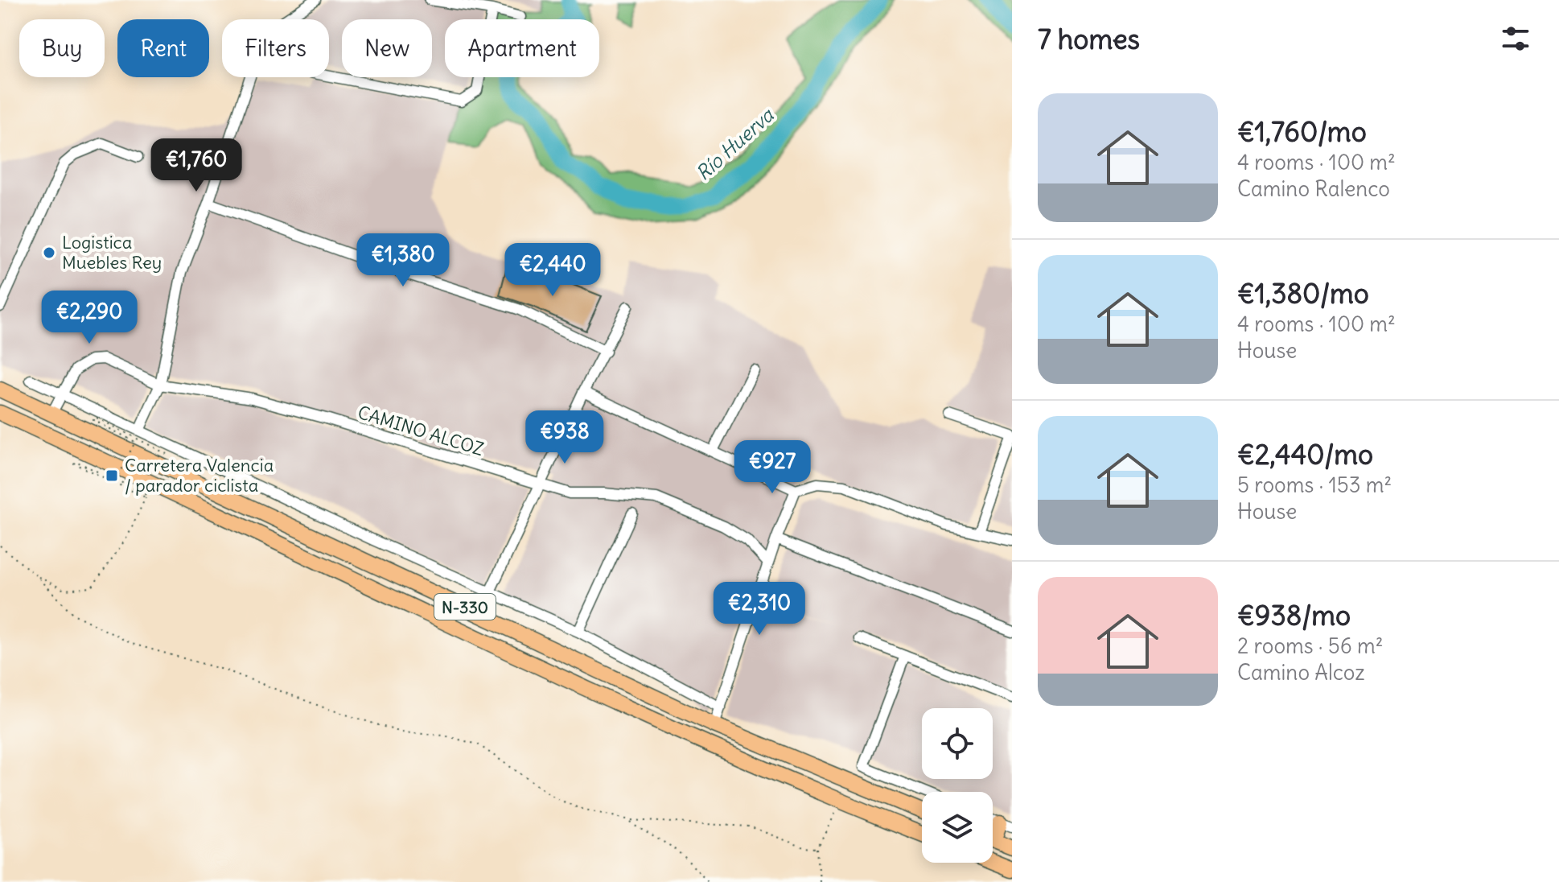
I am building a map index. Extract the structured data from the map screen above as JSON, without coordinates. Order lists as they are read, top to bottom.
{
  "streets": {
    "highway": ["N-330"],
    "street": ["CAMINO ALCOZ"]
  },
  "crossings": [
    ["CAMINO ALCOZ", "N-330"]
  ],
  "water": ["Río Huerva"],
  "places": {
    "other": ["Logistica Muebles Rey"],
    "transit": ["Carretera Valencia / parador ciclista"]
  },
  "page": {
    "heading": "7 homes",
    "chip": [
      "Buy",
      "Rent",
      "Filters",
      "New",
      "Apartment"
    ],
    "list": [
      {
        "name": "€1,760/mo",
        "note": "4 rooms · 100 m² · Camino Ralenco"
      },
      {
        "name": "€1,380/mo",
        "note": "4 rooms · 100 m² · House"
      },
      {
        "name": "€2,440/mo",
        "note": "5 rooms · 153 m² · House"
      },
      {
        "name": "€938/mo",
        "note": "2 rooms · 56 m² · Camino Alcoz"
      }
    ],
    "price": [
      "€1,760",
      "€1,380",
      "€2,440",
      "€2,290",
      "€938",
      "€927",
      "€2,310"
    ]
  }
}
